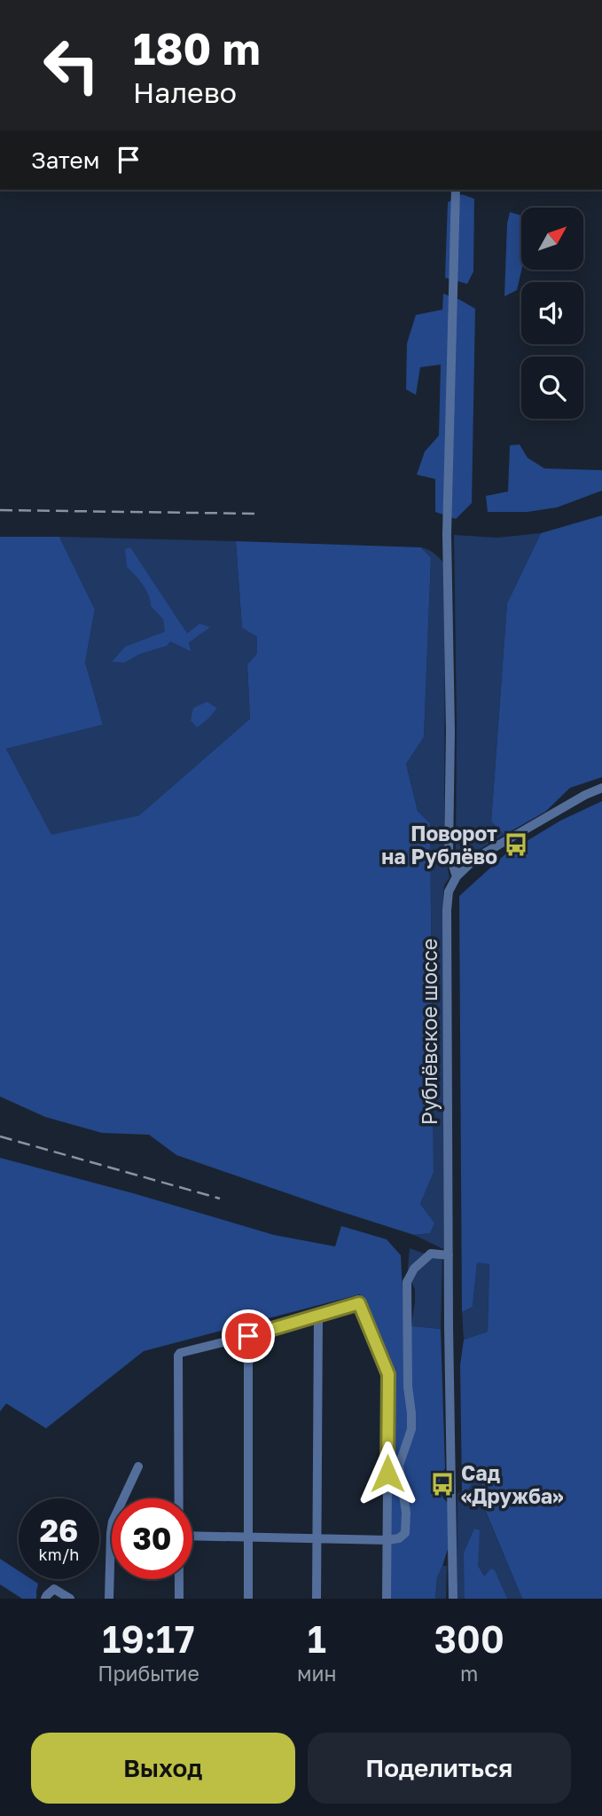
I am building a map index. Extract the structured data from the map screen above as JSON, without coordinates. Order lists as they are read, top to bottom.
{
  "streets": {
    "street": ["Рублёвское шоссе"]
  },
  "places": {
    "bus stop": ["Поворот на Рублёво", "Сад «Дружба»"]
  },
  "north": "top right",
  "page": {
    "turn": ["180 m", "Налево"],
    "then": "Затем",
    "speed": "26 km/h",
    "limit": "30",
    "eta": [
      "19:17",
      "Прибытие",
      "1",
      "мин",
      "300",
      "m"
    ],
    "buttons": ["Выход", "Поделиться"]
  }
}
